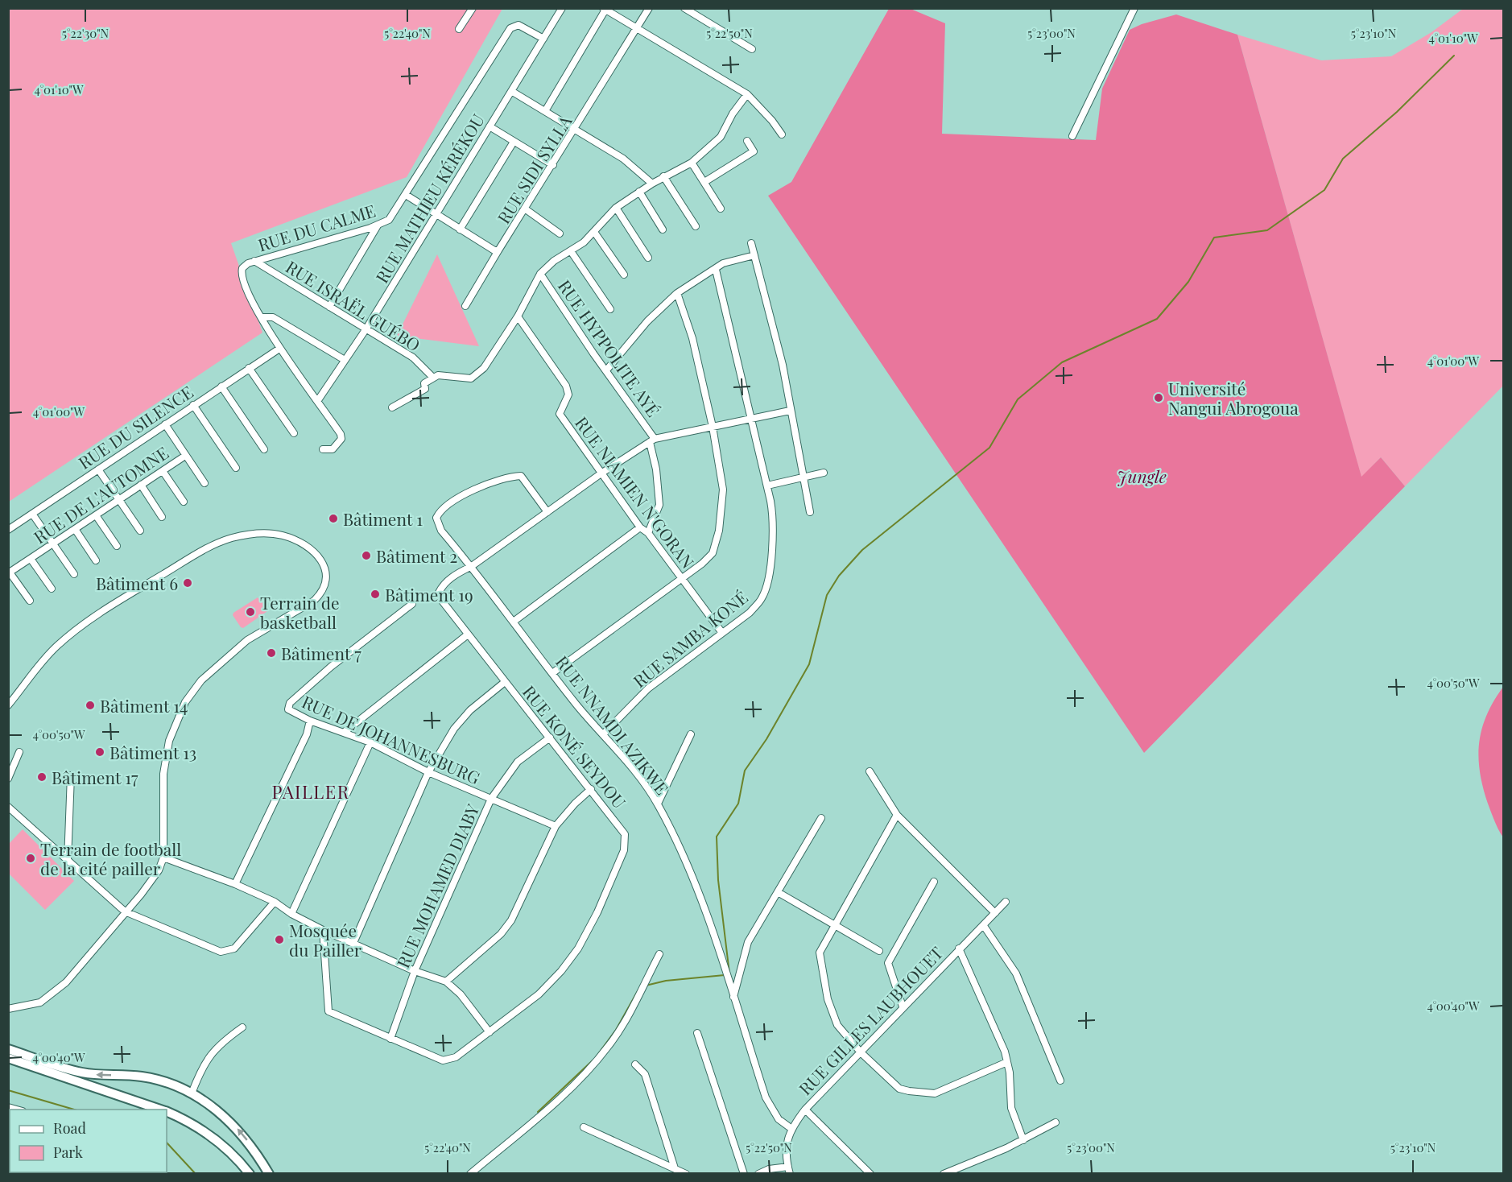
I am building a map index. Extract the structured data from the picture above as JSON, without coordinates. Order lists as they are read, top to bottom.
{
  "streets": {
    "street": [
      "RUE SIDI SYLLA",
      "RUE MATHIEU KÉRÉKOU",
      "RUE DU CALME",
      "RUE ISRAËL GUÉBO",
      "RUE HYPPOLITE AYÉ",
      "RUE DU SILENCE",
      "RUE NIAMIEN N'GORAN",
      "RUE DE L'AUTOMNE",
      "RUE SAMBA KONÉ",
      "RUE NNAMDI AZIKWE",
      "RUE DE JOHANNESBURG",
      "RUE KONÉ SEYDOU",
      "RUE MOHAMED DIABY",
      "RUE GILLES LAUBHOUET"
    ]
  },
  "crossings": [
    ["RUE MATHIEU KÉRÉKOU", "RUE DU CALME"],
    ["RUE MATHIEU KÉRÉKOU", "RUE ISRAËL GUÉBO"],
    ["RUE DU CALME", "RUE ISRAËL GUÉBO"],
    ["RUE DU CALME", "RUE DU SILENCE"],
    ["RUE HYPPOLITE AYÉ", "RUE KONÉ SEYDOU"],
    ["RUE NIAMIEN N'GORAN", "RUE SAMBA KONÉ"],
    ["RUE NIAMIEN N'GORAN", "RUE KONÉ SEYDOU"],
    ["RUE SAMBA KONÉ", "RUE NNAMDI AZIKWE"],
    ["RUE SAMBA KONÉ", "RUE KONÉ SEYDOU"],
    ["RUE NNAMDI AZIKWE", "RUE KONÉ SEYDOU"],
    ["RUE NNAMDI AZIKWE", "RUE GILLES LAUBHOUET"],
    ["RUE DE JOHANNESBURG", "RUE MOHAMED DIABY"],
    ["RUE KONÉ SEYDOU", "RUE MOHAMED DIABY"]
  ],
  "districts": ["PAILLER"],
  "parks": ["Jungle"],
  "places": [
    "Université Nangui Abrogoua",
    "Bâtiment 1",
    "Bâtiment 2",
    "Bâtiment 6",
    "Bâtiment 19",
    "Terrain de basketball",
    "Bâtiment 7",
    "Bâtiment 14",
    "Bâtiment 13",
    "Bâtiment 17",
    "Terrain de football de la cité pailler",
    "Mosquée du Pailler"
  ],
  "legend": ["Road", "Park"],
  "coordinates": [
    "5°22'30\"N",
    "5°22'40\"N",
    "5°22'50\"N",
    "5°23'00\"N",
    "5°23'10\"N",
    "4°01'10\"W",
    "4°01'00\"W",
    "4°00'50\"W",
    "4°00'40\"W"
  ]
}
